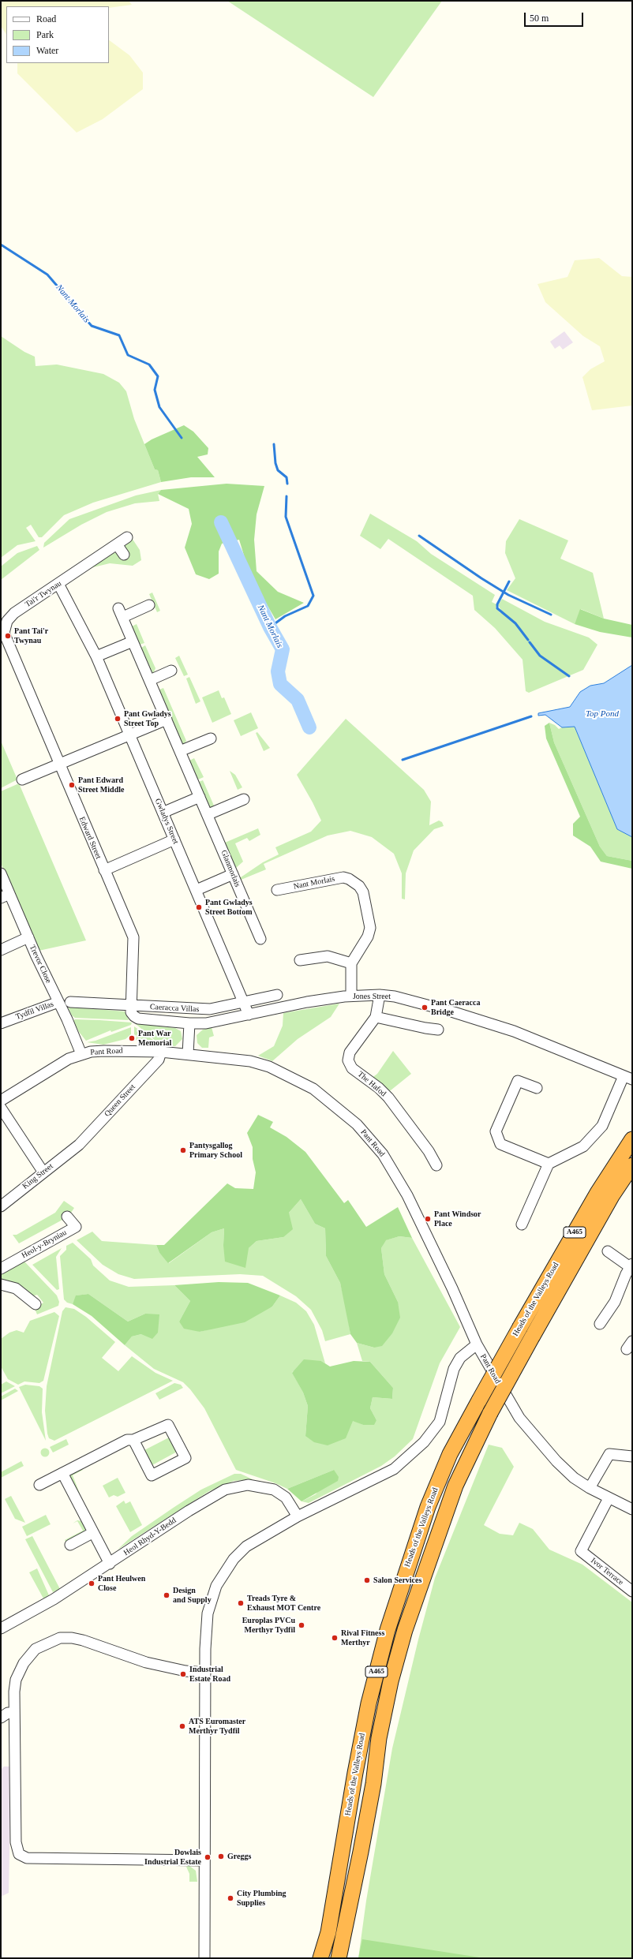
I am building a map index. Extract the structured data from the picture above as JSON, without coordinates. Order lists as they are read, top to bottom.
{
  "streets": {
    "highway": ["A465", "Heads of the Valleys Road"],
    "street": [
      "Tai'r Twynau",
      "Gwladys Street",
      "Edward Street",
      "Glanmorlais",
      "Nant Morlais",
      "Trevor Close",
      "Jones Street",
      "Caeracca Villas",
      "Tydfil Villas",
      "Pant Road",
      "The Hafod",
      "Queen Street",
      "King Street",
      "Heol-y-Bryniau",
      "Heol Rhyd-Y-Bedd",
      "Ivor Terrace"
    ]
  },
  "crossings": [
    ["Tai'r Twynau", "Gwladys Street"],
    ["Tai'r Twynau", "Edward Street"],
    ["Gwladys Street", "Jones Street"],
    ["Gwladys Street", "Caeracca Villas"],
    ["Edward Street", "Jones Street"],
    ["Edward Street", "Caeracca Villas"],
    ["Trevor Close", "Tydfil Villas"],
    ["Trevor Close", "Pant Road"],
    ["Jones Street", "Caeracca Villas"],
    ["Jones Street", "The Hafod"],
    ["Pant Road", "Queen Street"],
    ["Pant Road", "Ivor Terrace"],
    ["Queen Street", "King Street"]
  ],
  "water": ["Nant Morlais", "Top Pond"],
  "places": [
    "Pant Tai'r Twynau",
    "Pant Gwladys Street Top",
    "Pant Edward Street Middle",
    "Pant Gwladys Street Bottom",
    "Pant Caeracca Bridge",
    "Pant War Memorial",
    "Pantysgallog Primary School",
    "Pant Windsor Place",
    "Salon Services",
    "Pant Heulwen Close",
    "Design and Supply",
    "Treads Tyre & Exhaust MOT Centre",
    "Europlas PVCu Merthyr Tydfil",
    "Rival Fitness Merthyr",
    "Industrial Estate Road",
    "ATS Euromaster Merthyr Tydfil",
    "Greggs",
    "Dowlais Industrial Estate",
    "City Plumbing Supplies"
  ],
  "legend": ["Road", "Park", "Water"],
  "scale_bar": "50 m"
}
